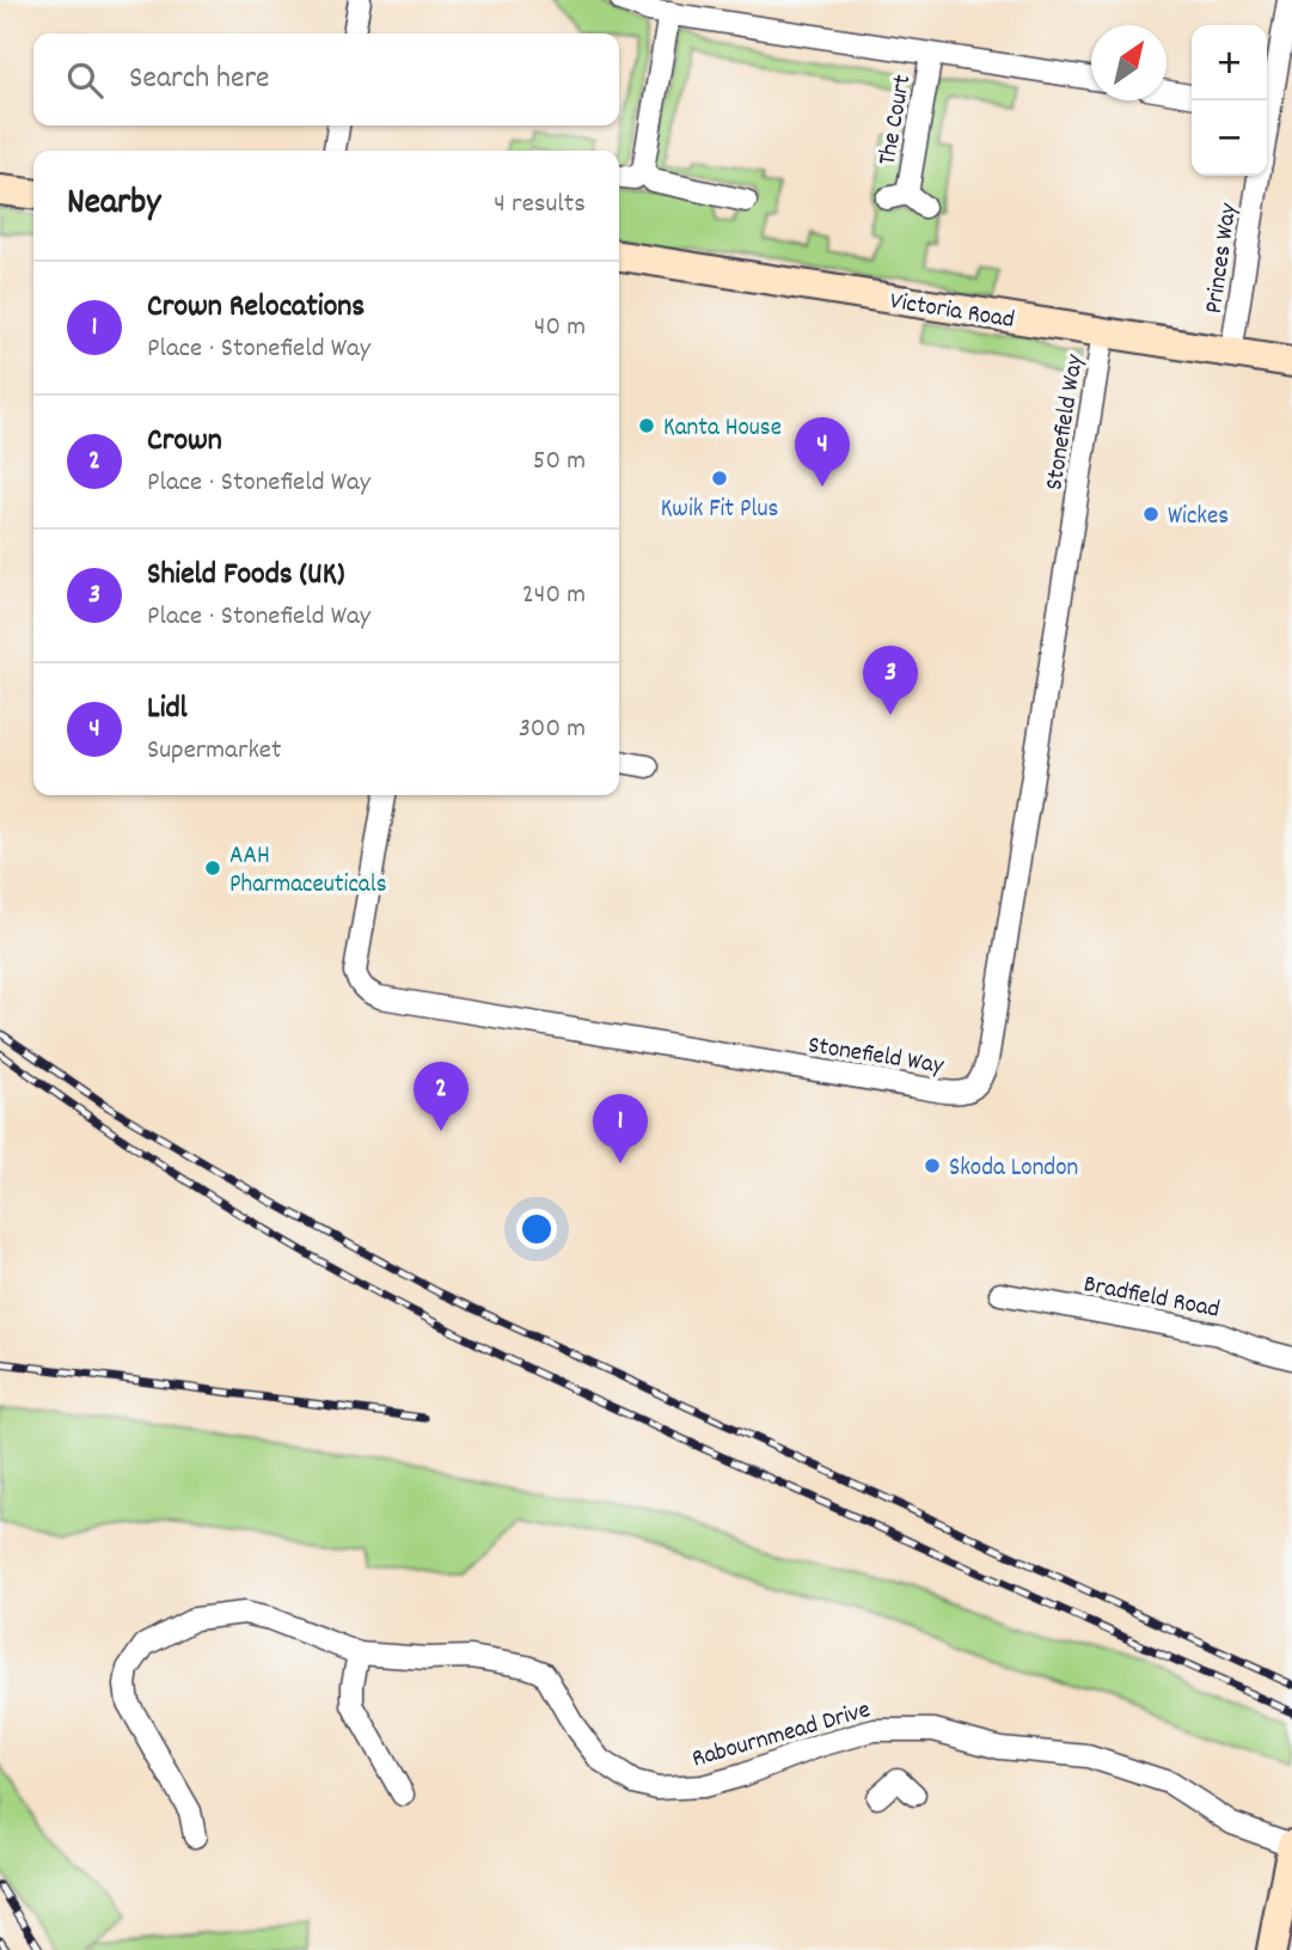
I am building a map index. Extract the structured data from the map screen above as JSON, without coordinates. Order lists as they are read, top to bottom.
{
  "streets": {
    "street": [
      "The Court",
      "Princes Way",
      "Victoria Road",
      "Stonefield Way",
      "Bradfield Road",
      "Rabournmead Drive"
    ]
  },
  "crossings": [
    ["Princes Way", "Victoria Road"],
    ["Victoria Road", "Stonefield Way"]
  ],
  "places": [
    "Kanta House",
    "Kwik Fit Plus",
    "Wickes",
    "AAH Pharmaceuticals",
    "Skoda London"
  ],
  "north": "top right",
  "page": {
    "map_buttons": ["+", "−"],
    "search": "Search here",
    "heading": ["Nearby", "4 results"],
    "list": [
      {
        "mark": "1",
        "name": "Crown Relocations",
        "note": "Place · Stonefield Way",
        "value": "40 m"
      },
      {
        "mark": "2",
        "name": "Crown",
        "note": "Place · Stonefield Way",
        "value": "50 m"
      },
      {
        "mark": "3",
        "name": "Shield Foods (UK)",
        "note": "Place · Stonefield Way",
        "value": "240 m"
      },
      {
        "mark": "4",
        "name": "Lidl",
        "note": "Supermarket",
        "value": "300 m"
      }
    ],
    "pins": [
      "4",
      "3",
      "2",
      "1"
    ]
  }
}
